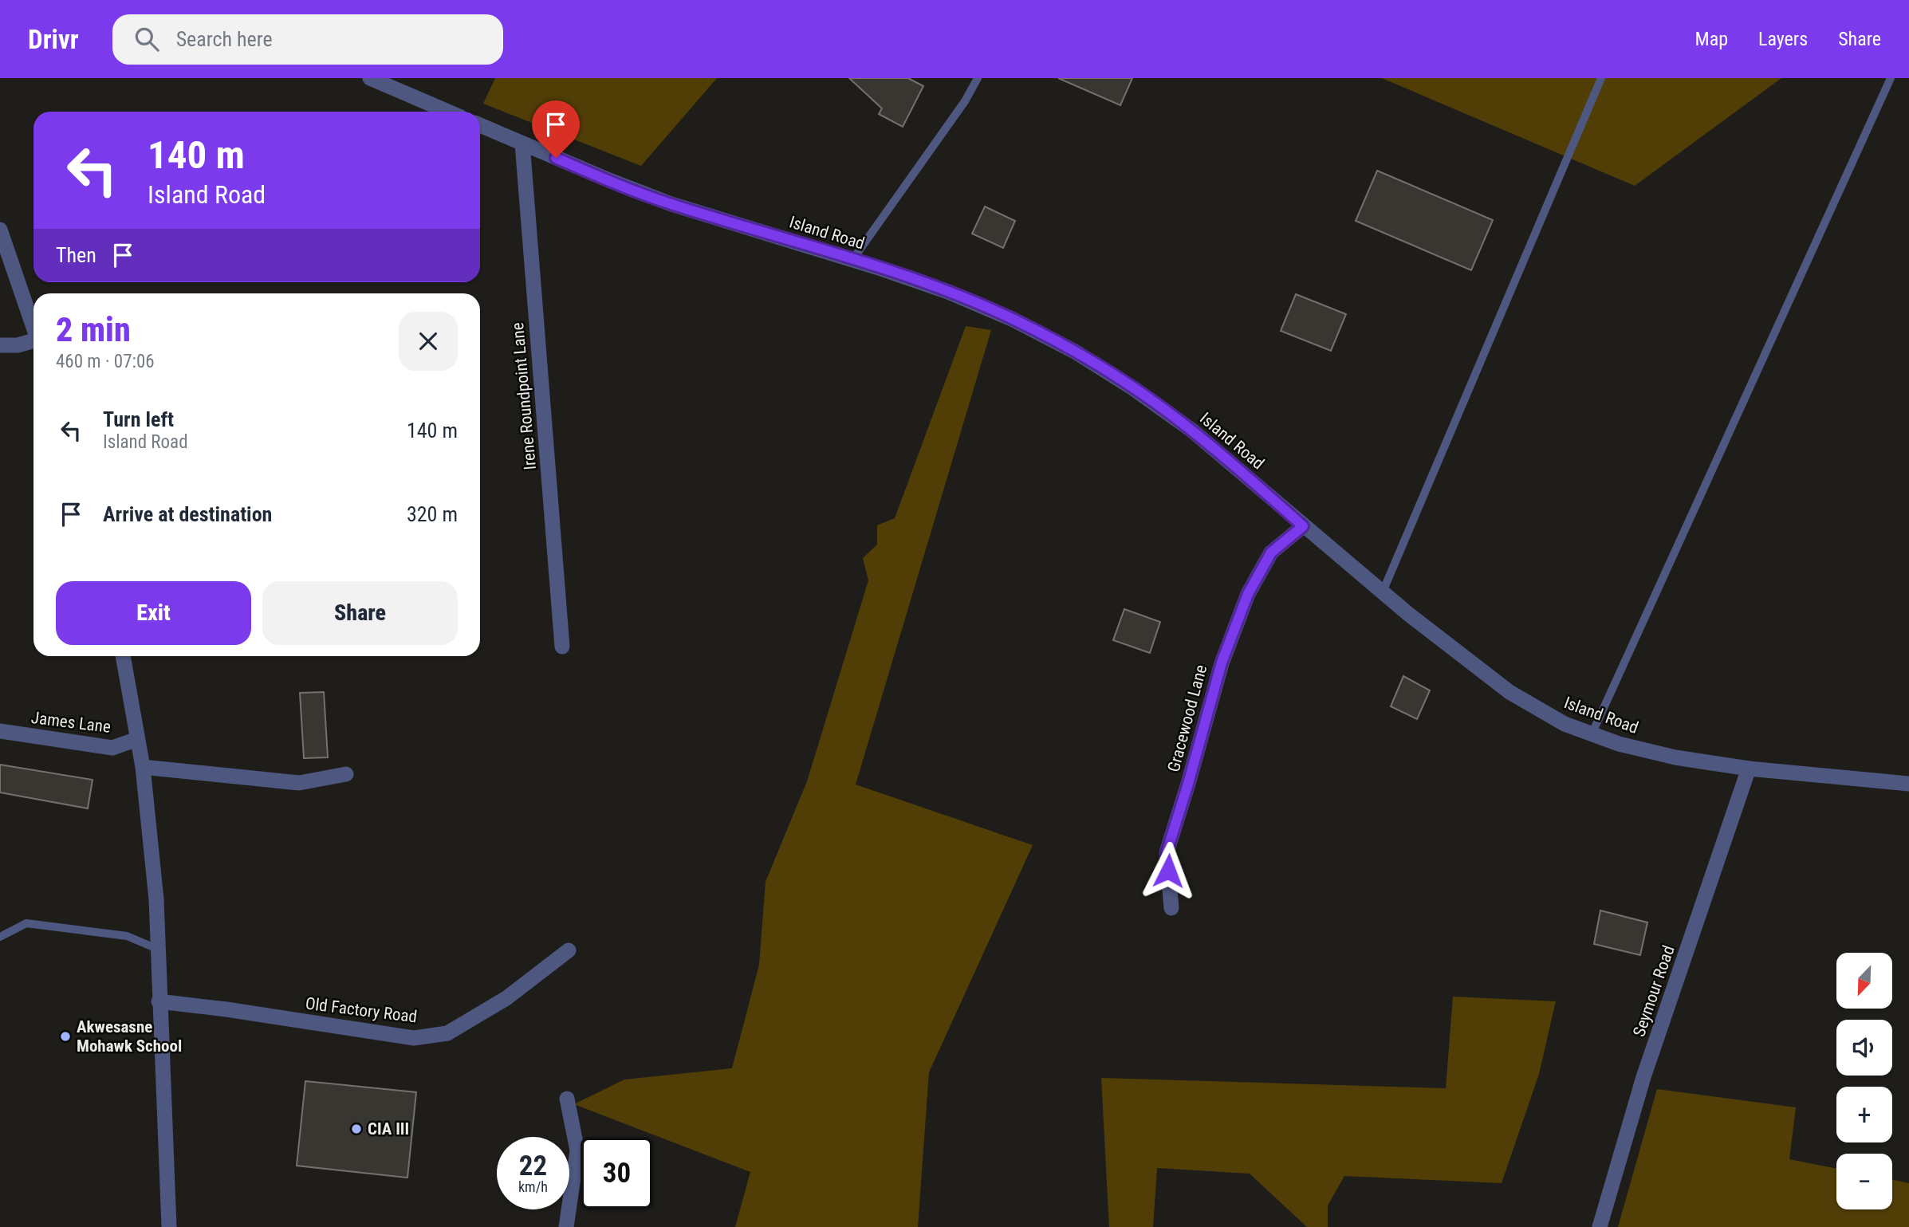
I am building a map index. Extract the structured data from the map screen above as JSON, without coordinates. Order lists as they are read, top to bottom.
{
  "streets": {
    "street": [
      "Island Road",
      "Irene Roundpoint Lane",
      "Gracewood Lane",
      "James Lane",
      "Seymour Road",
      "Old Factory Road"
    ]
  },
  "crossings": [
    ["Island Road", "Irene Roundpoint Lane"],
    ["Island Road", "Gracewood Lane"],
    ["Island Road", "Seymour Road"]
  ],
  "places": ["Akwesasne Mohawk School", "CIA III"],
  "north": "bottom left",
  "page": {
    "header": "Drivr",
    "search": "Search here",
    "nav": ["Map", "Layers", "Share"],
    "turn": ["140 m", "Island Road"],
    "then": "Then",
    "heading": ["2 min", "460 m · 07:06"],
    "list": [
      {
        "name": "Turn left",
        "note": "Island Road",
        "value": "140 m"
      },
      {
        "name": "Arrive at destination",
        "value": "320 m"
      }
    ],
    "buttons": ["Exit", "Share"],
    "map_buttons": ["+", "−"],
    "speed": "22 km/h",
    "limit": "30"
  }
}
